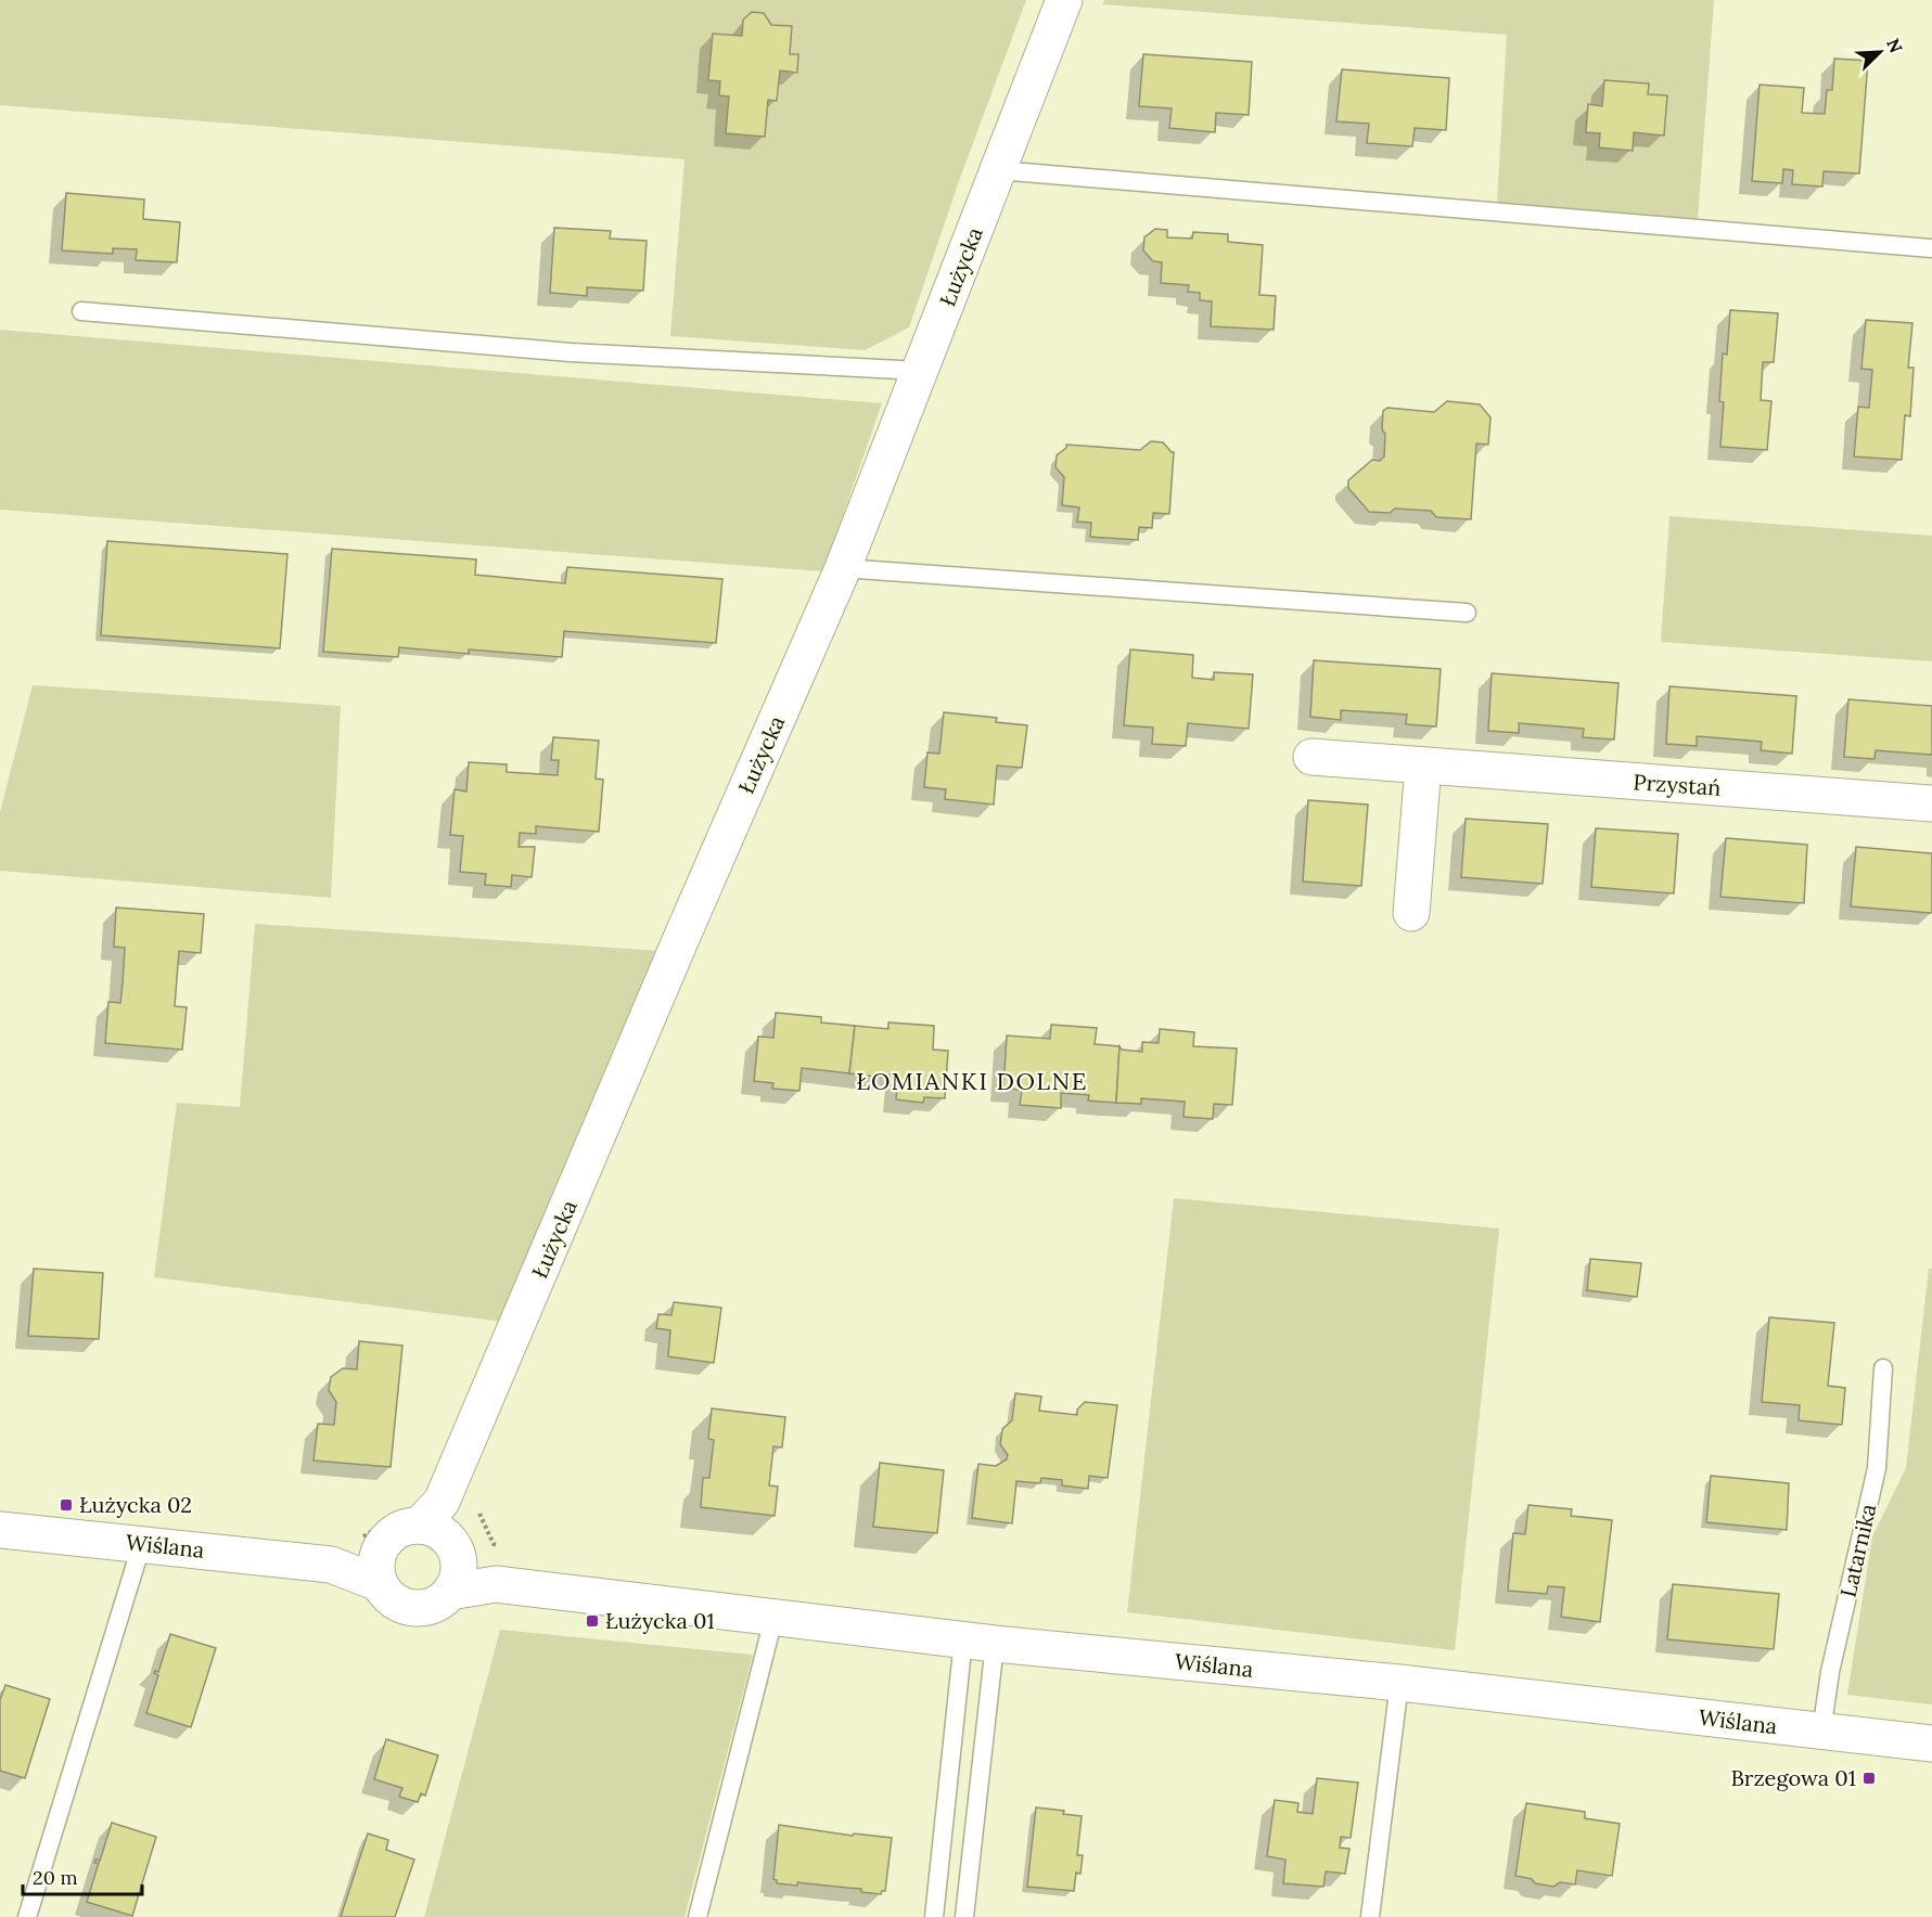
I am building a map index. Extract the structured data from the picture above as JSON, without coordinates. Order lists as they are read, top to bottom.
{
  "streets": {
    "street": ["Łużycka", "Przystań", "Wiślana"],
    "lane": ["Latarnika"]
  },
  "crossings": [
    ["Łużycka", "Wiślana"],
    ["Wiślana", "Latarnika"]
  ],
  "districts": ["ŁOMIANKI DOLNE"],
  "places": {
    "transit": ["Łużycka 02", "Łużycka 01", "Brzegowa 01"]
  },
  "scale_bar": "20 m",
  "north": "top right"
}
